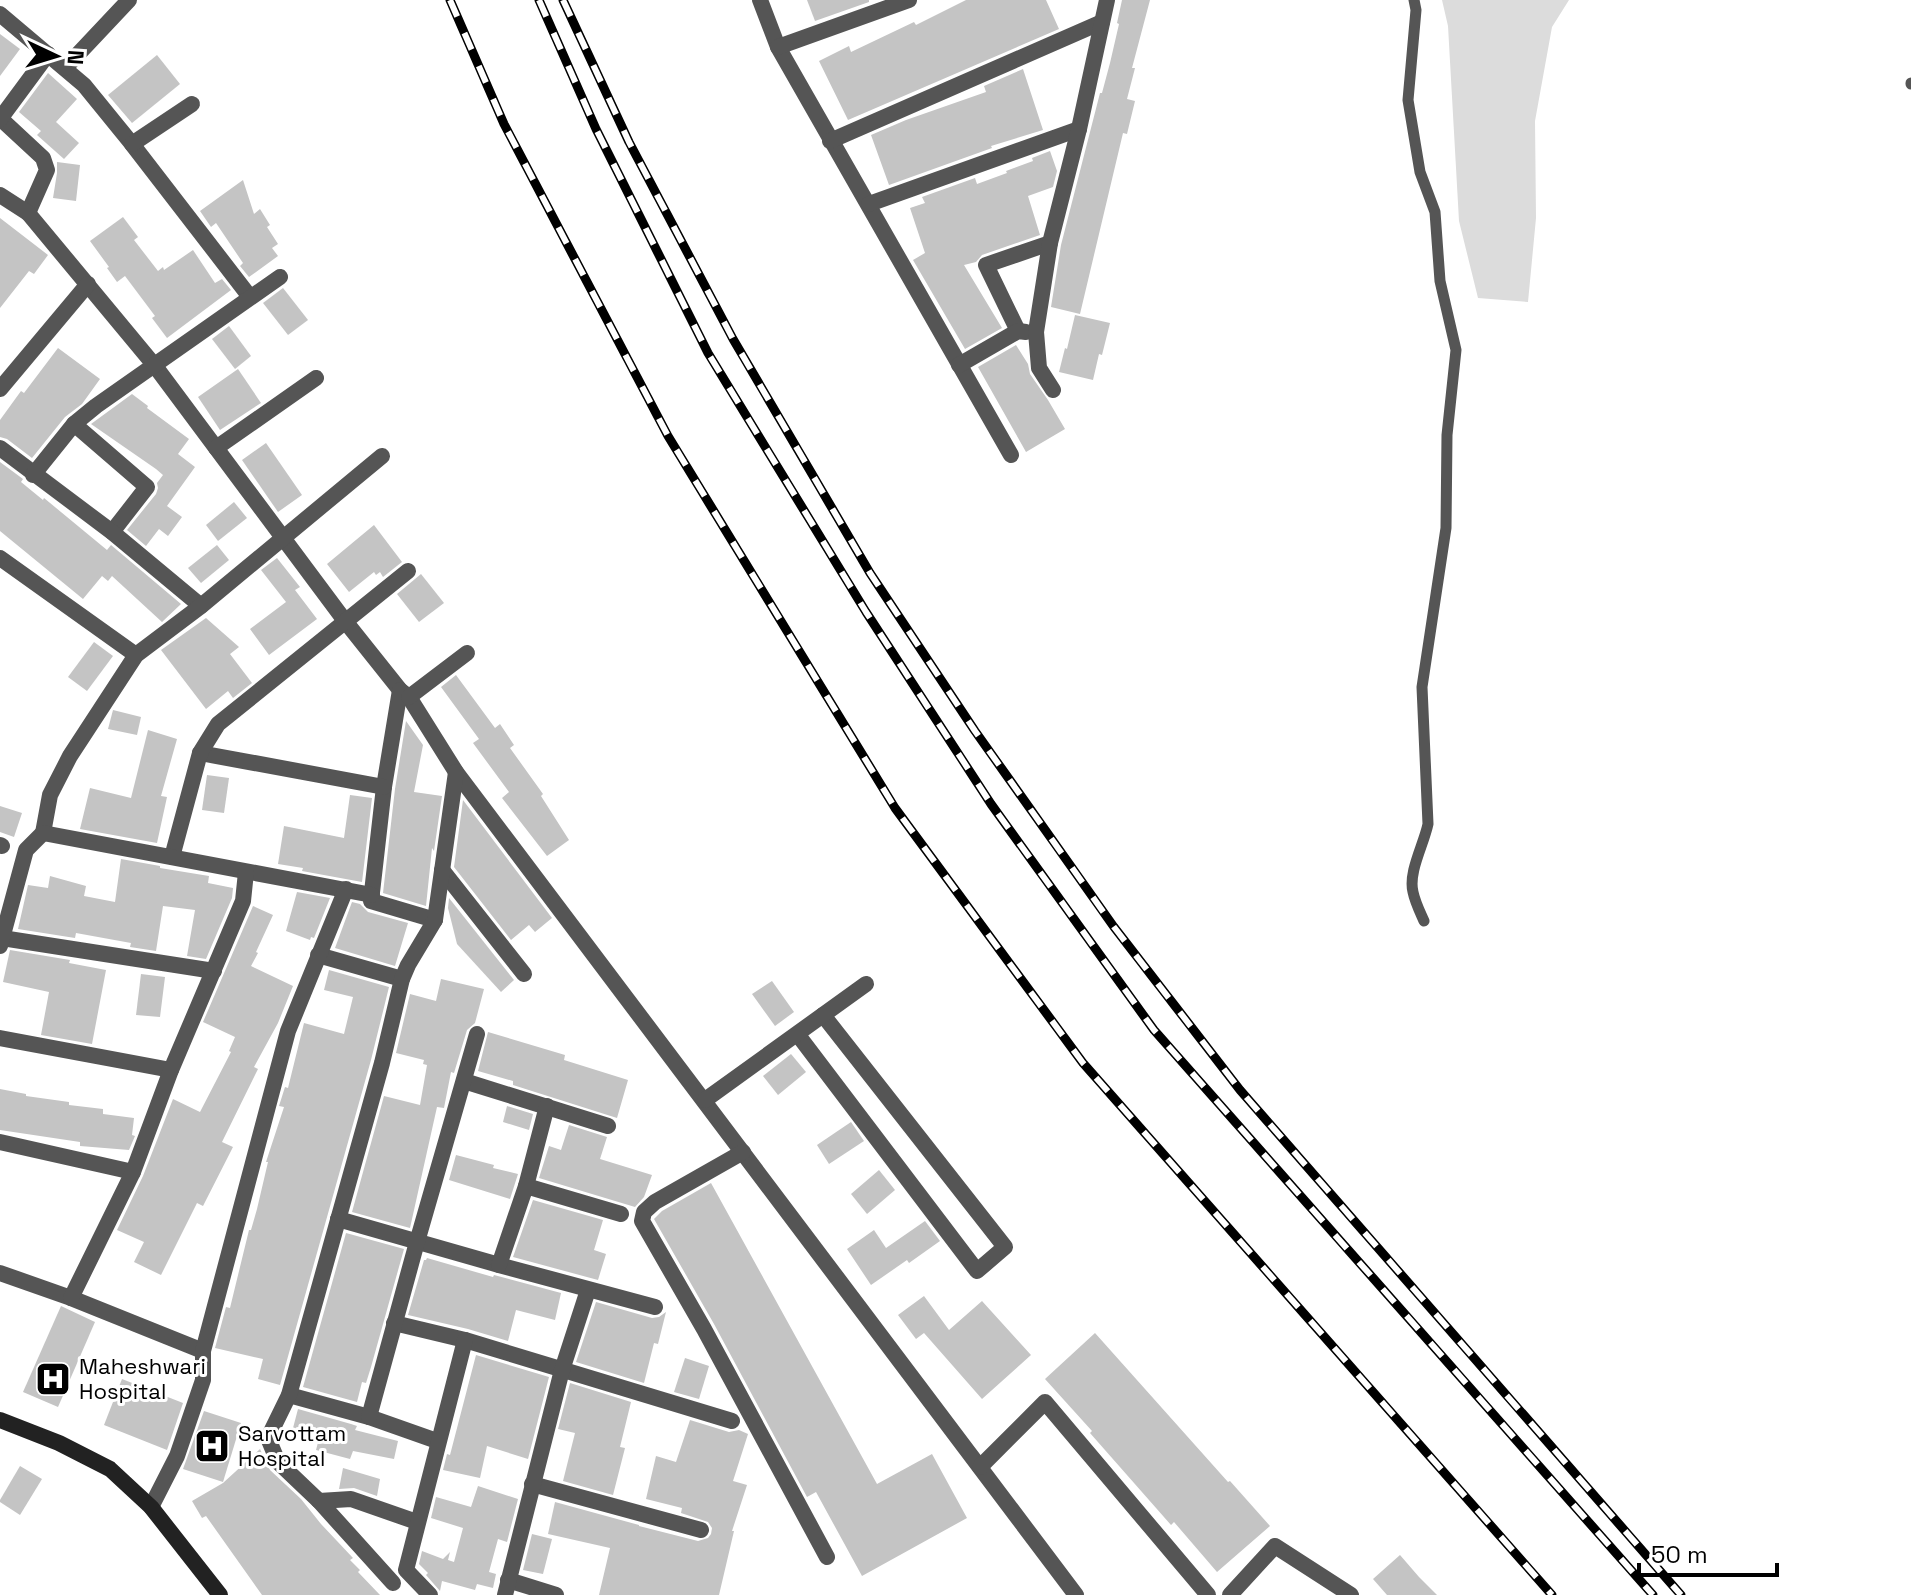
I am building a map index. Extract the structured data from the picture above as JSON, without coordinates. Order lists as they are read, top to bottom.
{
  "places": {
    "hospital": ["Maheshwari Hospital", "Sarvottam Hospital"]
  },
  "scale_bar": "50 m",
  "north": "right"
}
